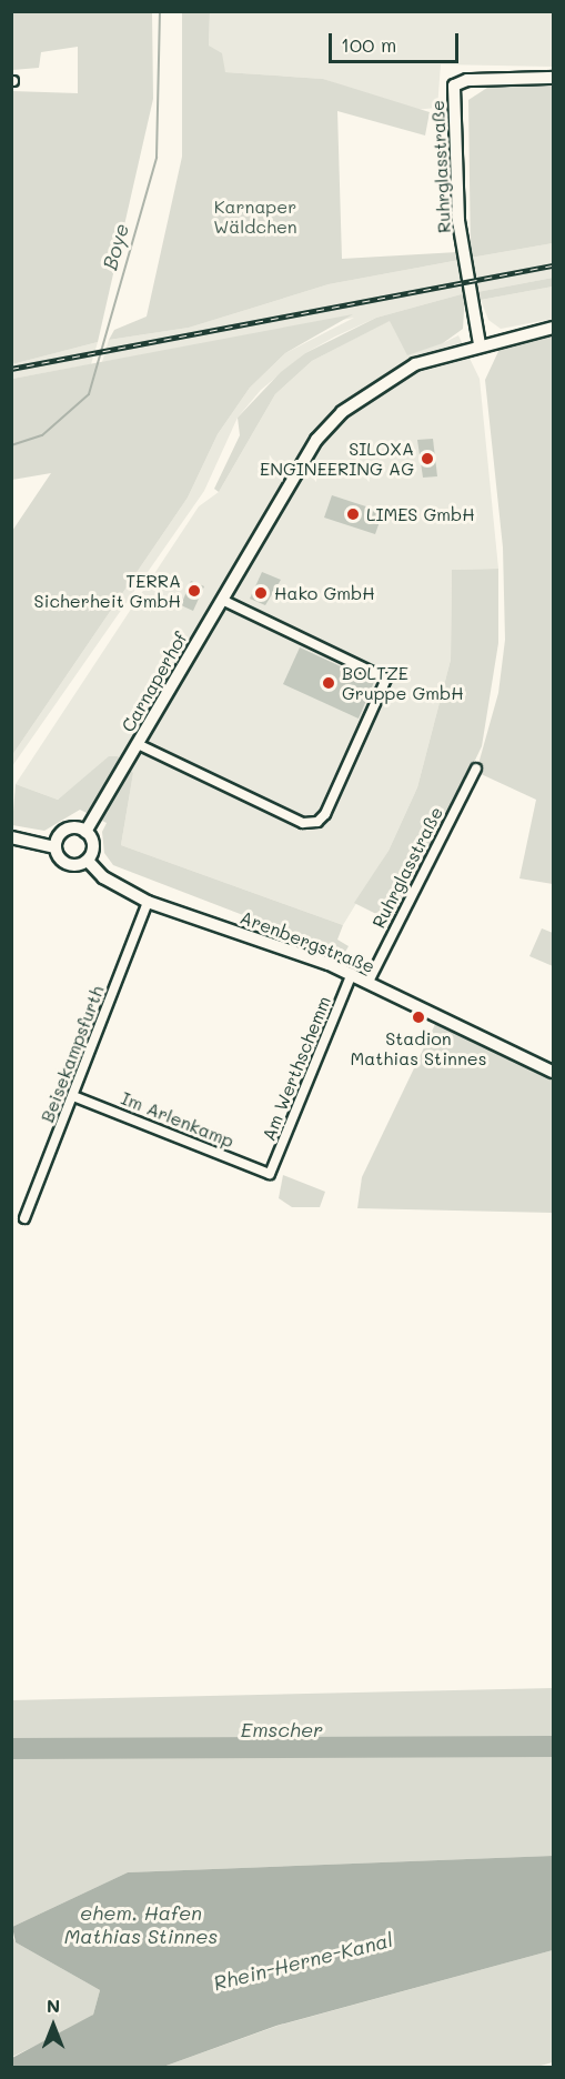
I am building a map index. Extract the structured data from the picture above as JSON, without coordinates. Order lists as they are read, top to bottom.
{
  "streets": {
    "street": [
      "Ruhrglasstraße",
      "Carnaperhof",
      "Arenbergstraße",
      "Beisekampsfurth",
      "Am Werthschemm",
      "Im Arlenkamp"
    ]
  },
  "crossings": [
    ["Ruhrglasstraße", "Carnaperhof"],
    ["Ruhrglasstraße", "Arenbergstraße"],
    ["Carnaperhof", "Arenbergstraße"],
    ["Arenbergstraße", "Beisekampsfurth"],
    ["Arenbergstraße", "Am Werthschemm"],
    ["Beisekampsfurth", "Im Arlenkamp"],
    ["Am Werthschemm", "Im Arlenkamp"]
  ],
  "water": [
    "Boye",
    "Emscher",
    "ehem. Hafen Mathias Stinnes",
    "Rhein-Herne-Kanal"
  ],
  "parks": ["Karnaper Wäldchen"],
  "places": [
    "SILOXA ENGINEERING AG",
    "LIMES GmbH",
    "TERRA Sicherheit GmbH",
    "Hako GmbH",
    "BOLTZE Gruppe GmbH",
    "Stadion Mathias Stinnes"
  ],
  "scale_bar": "100 m",
  "north": "top"
}
